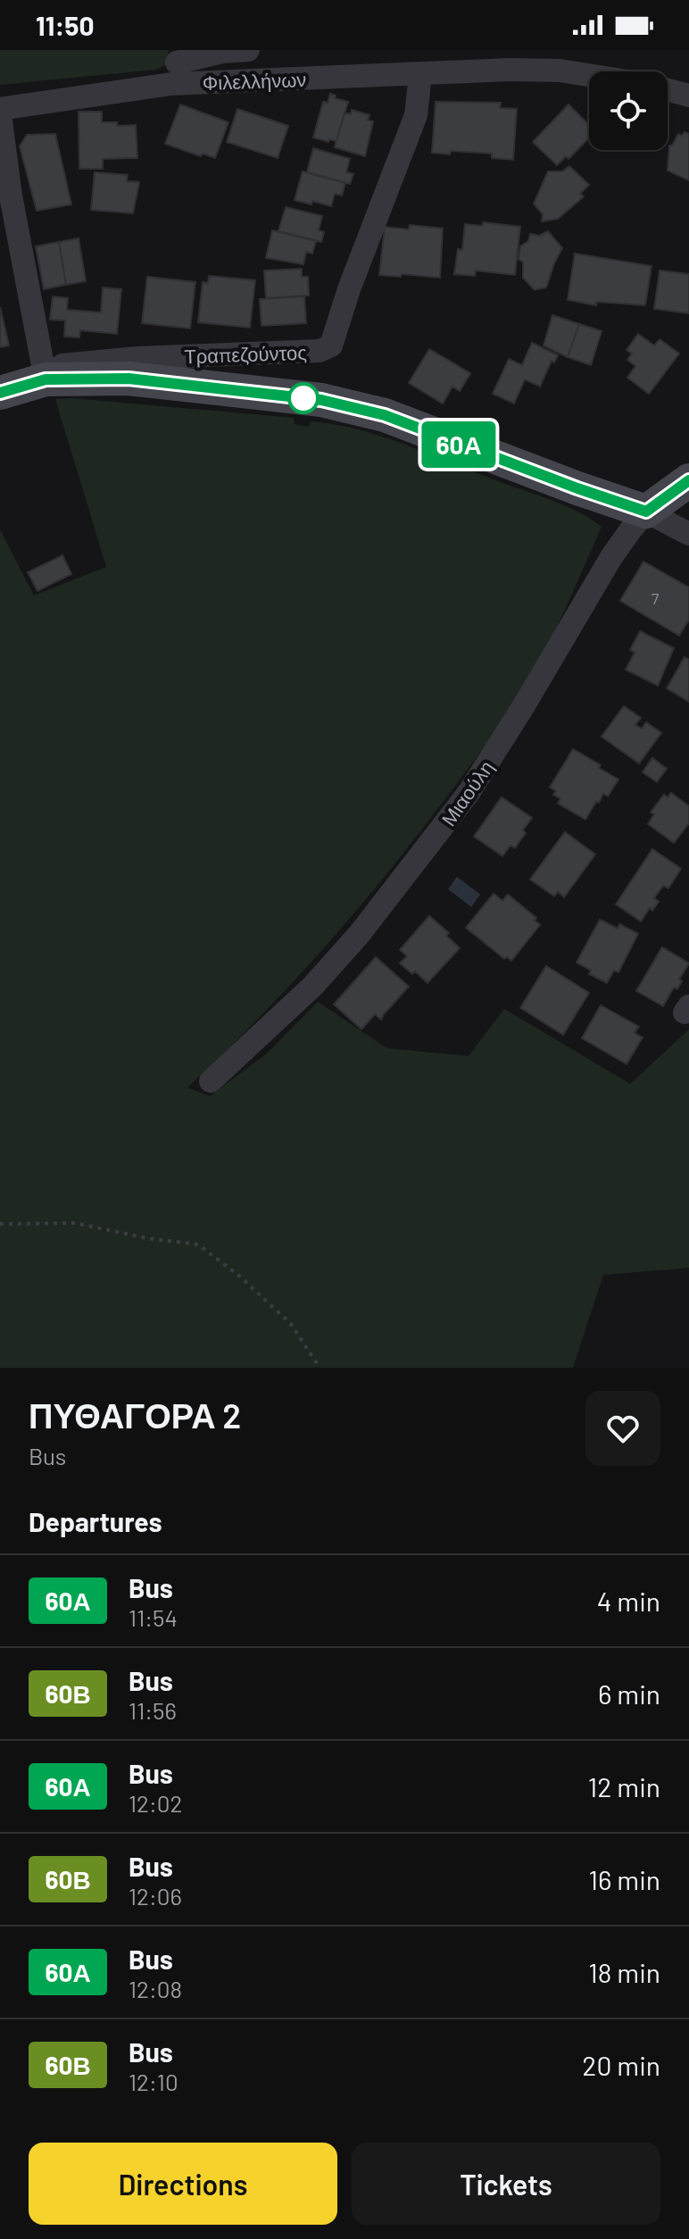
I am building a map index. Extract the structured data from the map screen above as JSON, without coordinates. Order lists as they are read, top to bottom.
{
  "streets": {
    "street": ["Φιλελλήνων", "Τραπεζούντος", "Μιαούλη"]
  },
  "crossings": [
    ["Φιλελλήνων", "Τραπεζούντος"]
  ],
  "lines": ["bus line 60Α"],
  "house_numbers": ["7"],
  "page": {
    "status": "11:50",
    "on_map": "60Α",
    "heading": [
      ["ΠΥΘΑΓΟΡΑ 2", "Bus"],
      "Departures"
    ],
    "list": [
      {
        "mark": "60Α",
        "name": "Bus",
        "note": "11:54",
        "value": "4 min"
      },
      {
        "mark": "60Β",
        "name": "Bus",
        "note": "11:56",
        "value": "6 min"
      },
      {
        "mark": "60Α",
        "name": "Bus",
        "note": "12:02",
        "value": "12 min"
      },
      {
        "mark": "60Β",
        "name": "Bus",
        "note": "12:06",
        "value": "16 min"
      },
      {
        "mark": "60Α",
        "name": "Bus",
        "note": "12:08",
        "value": "18 min"
      },
      {
        "mark": "60Β",
        "name": "Bus",
        "note": "12:10",
        "value": "20 min"
      }
    ],
    "buttons": ["Directions", "Tickets"]
  }
}
